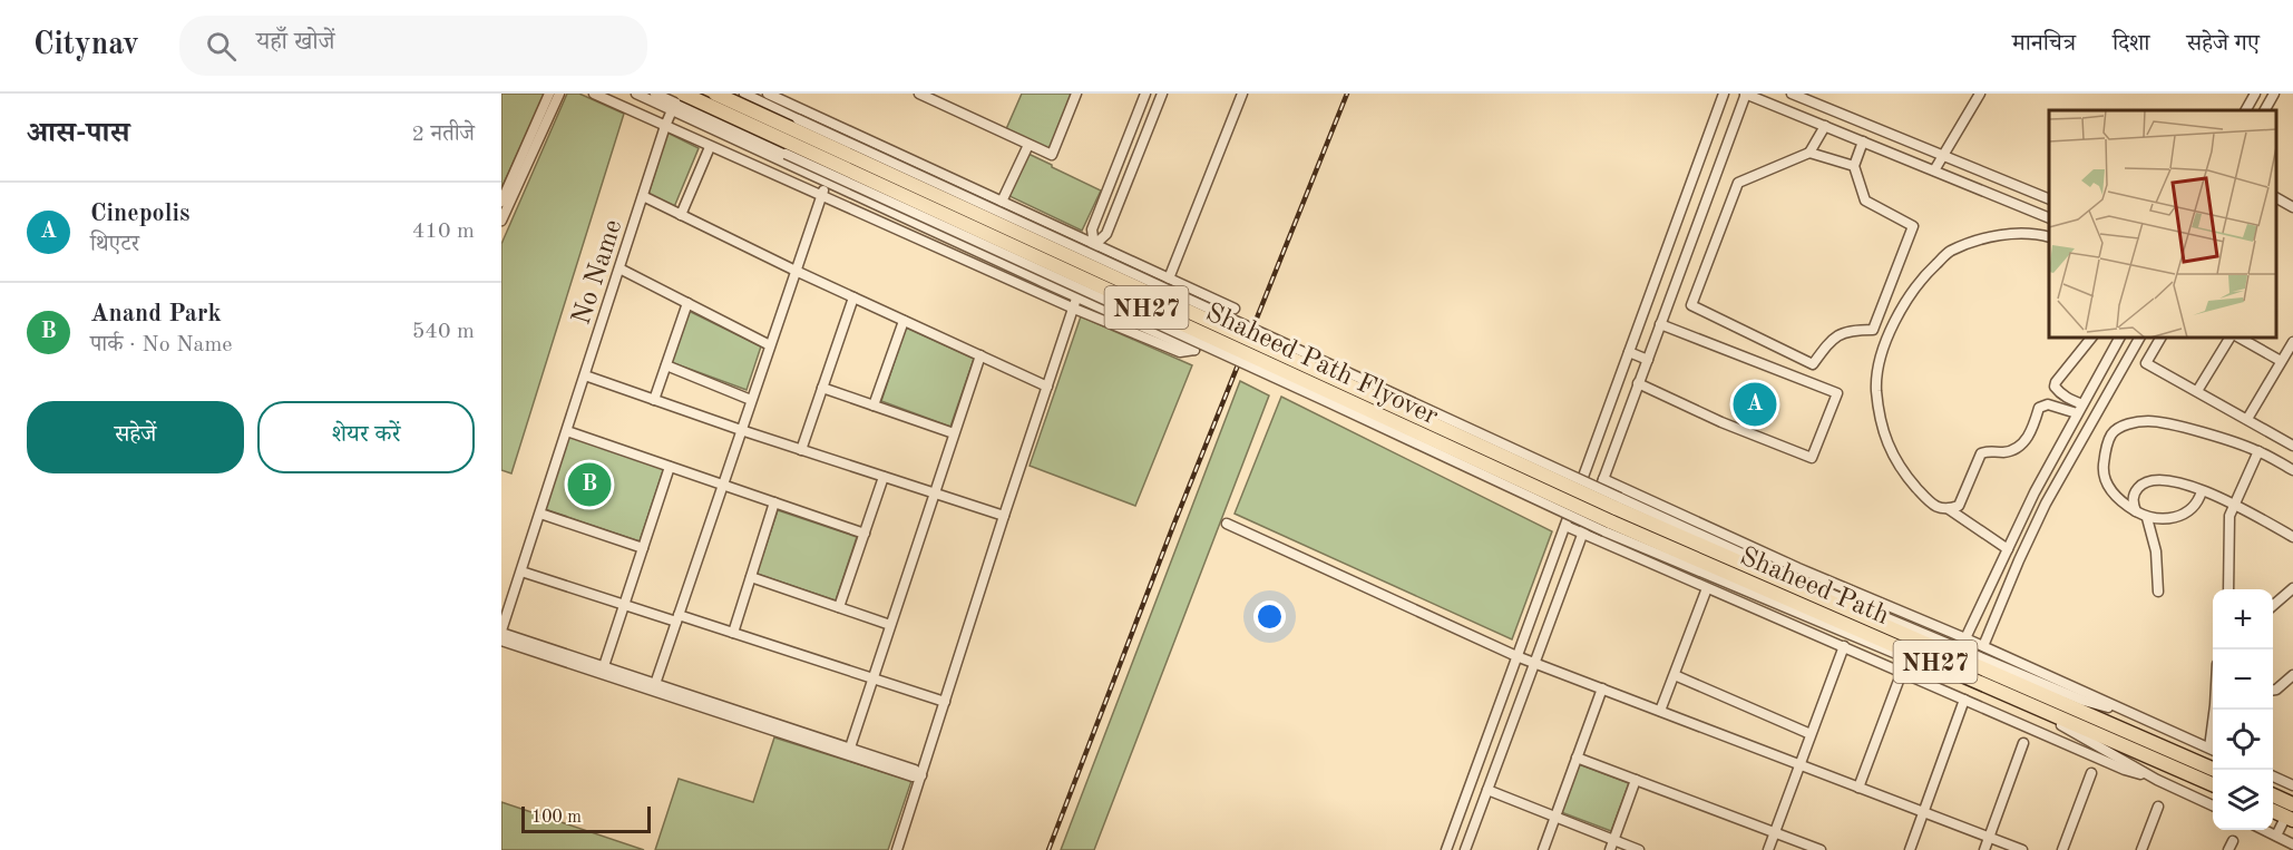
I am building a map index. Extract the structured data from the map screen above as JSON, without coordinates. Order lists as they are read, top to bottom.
{
  "streets": {
    "highway": ["NH27", "Shaheed Path Flyover", "Shaheed Path"],
    "street": ["No Name"]
  },
  "crossings": [
    ["Shaheed Path Flyover", "Shaheed Path"]
  ],
  "scale_bar": "100 m",
  "page": {
    "header": "Citynav",
    "search": "यहाँ खोजें",
    "nav": ["मानचित्र", "दिशा", "सहेजे गए"],
    "heading": ["आस-पास", "2 नतीजे"],
    "list": [
      {
        "mark": "A",
        "name": "Cinepolis",
        "note": "थिएटर",
        "value": "410 m"
      },
      {
        "mark": "B",
        "name": "Anand Park",
        "note": "पार्क · No Name",
        "value": "540 m"
      }
    ],
    "pins": ["A", "B"],
    "buttons": ["सहेजें", "शेयर करें"],
    "map_buttons": ["+", "−"],
    "scale": "100 m"
  }
}
